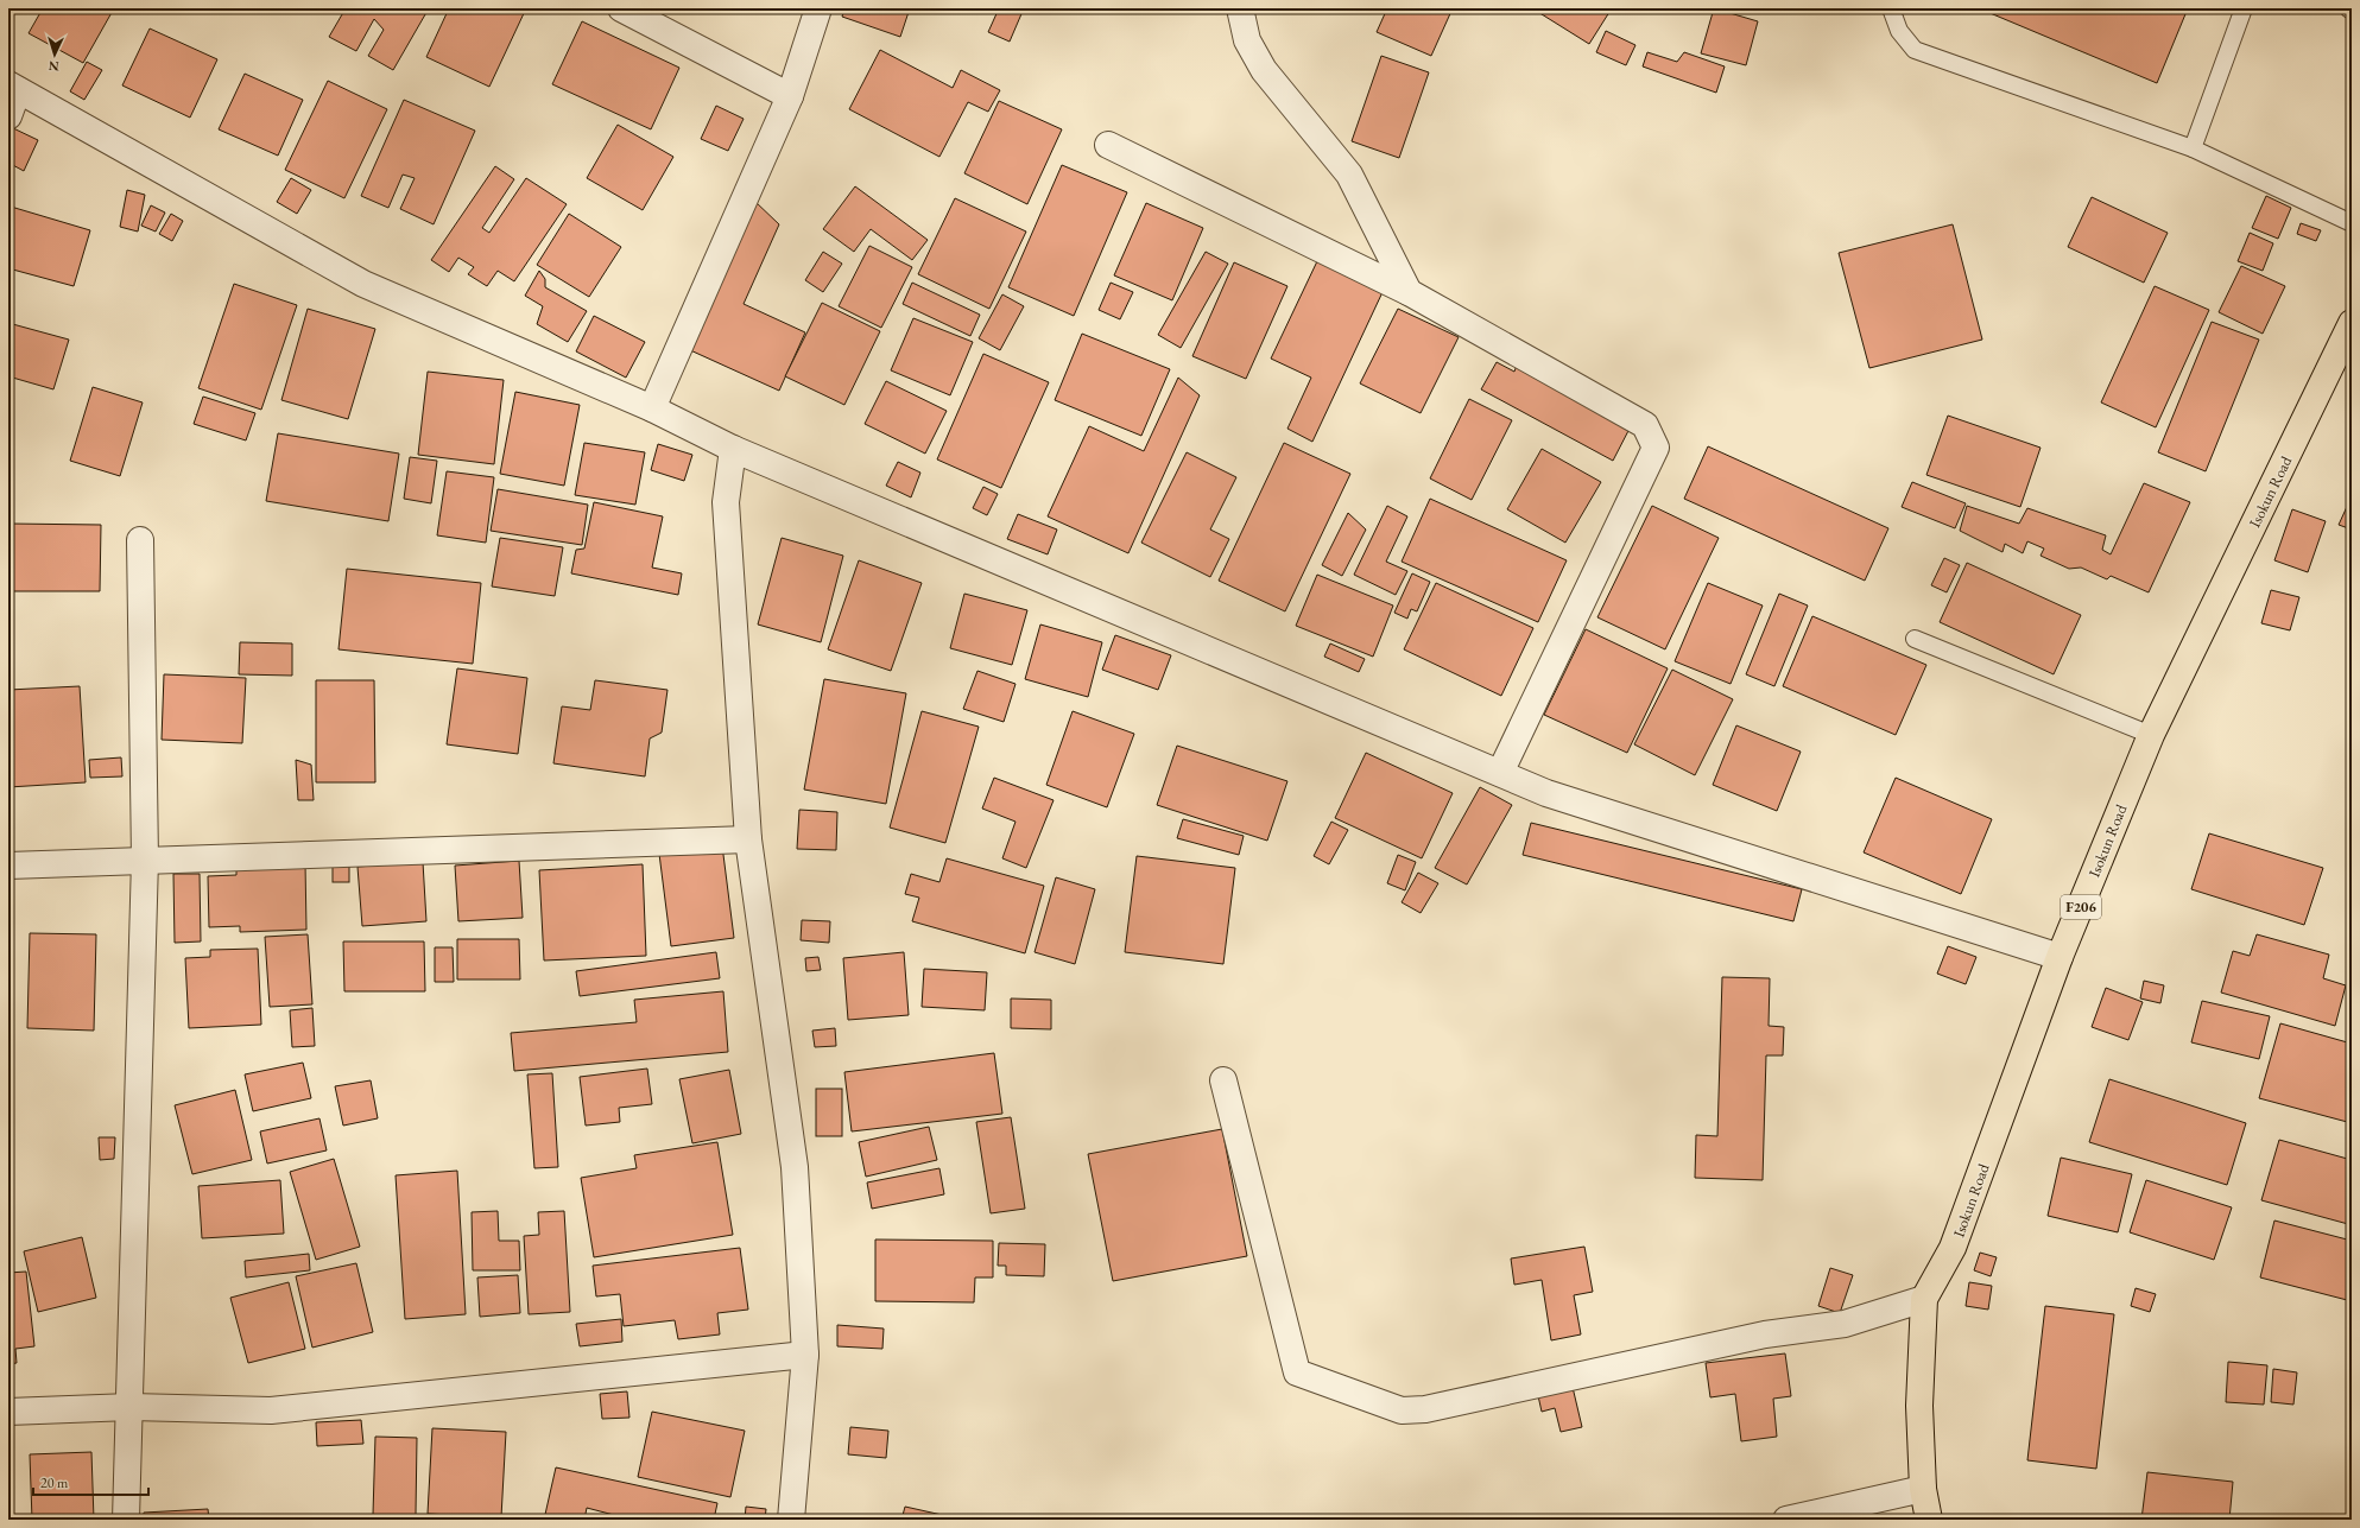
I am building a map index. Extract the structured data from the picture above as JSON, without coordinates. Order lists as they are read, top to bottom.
{
  "streets": {
    "main road": ["Isokun Road", "F206"]
  },
  "scale_bar": "20 m",
  "north": "bottom"
}
